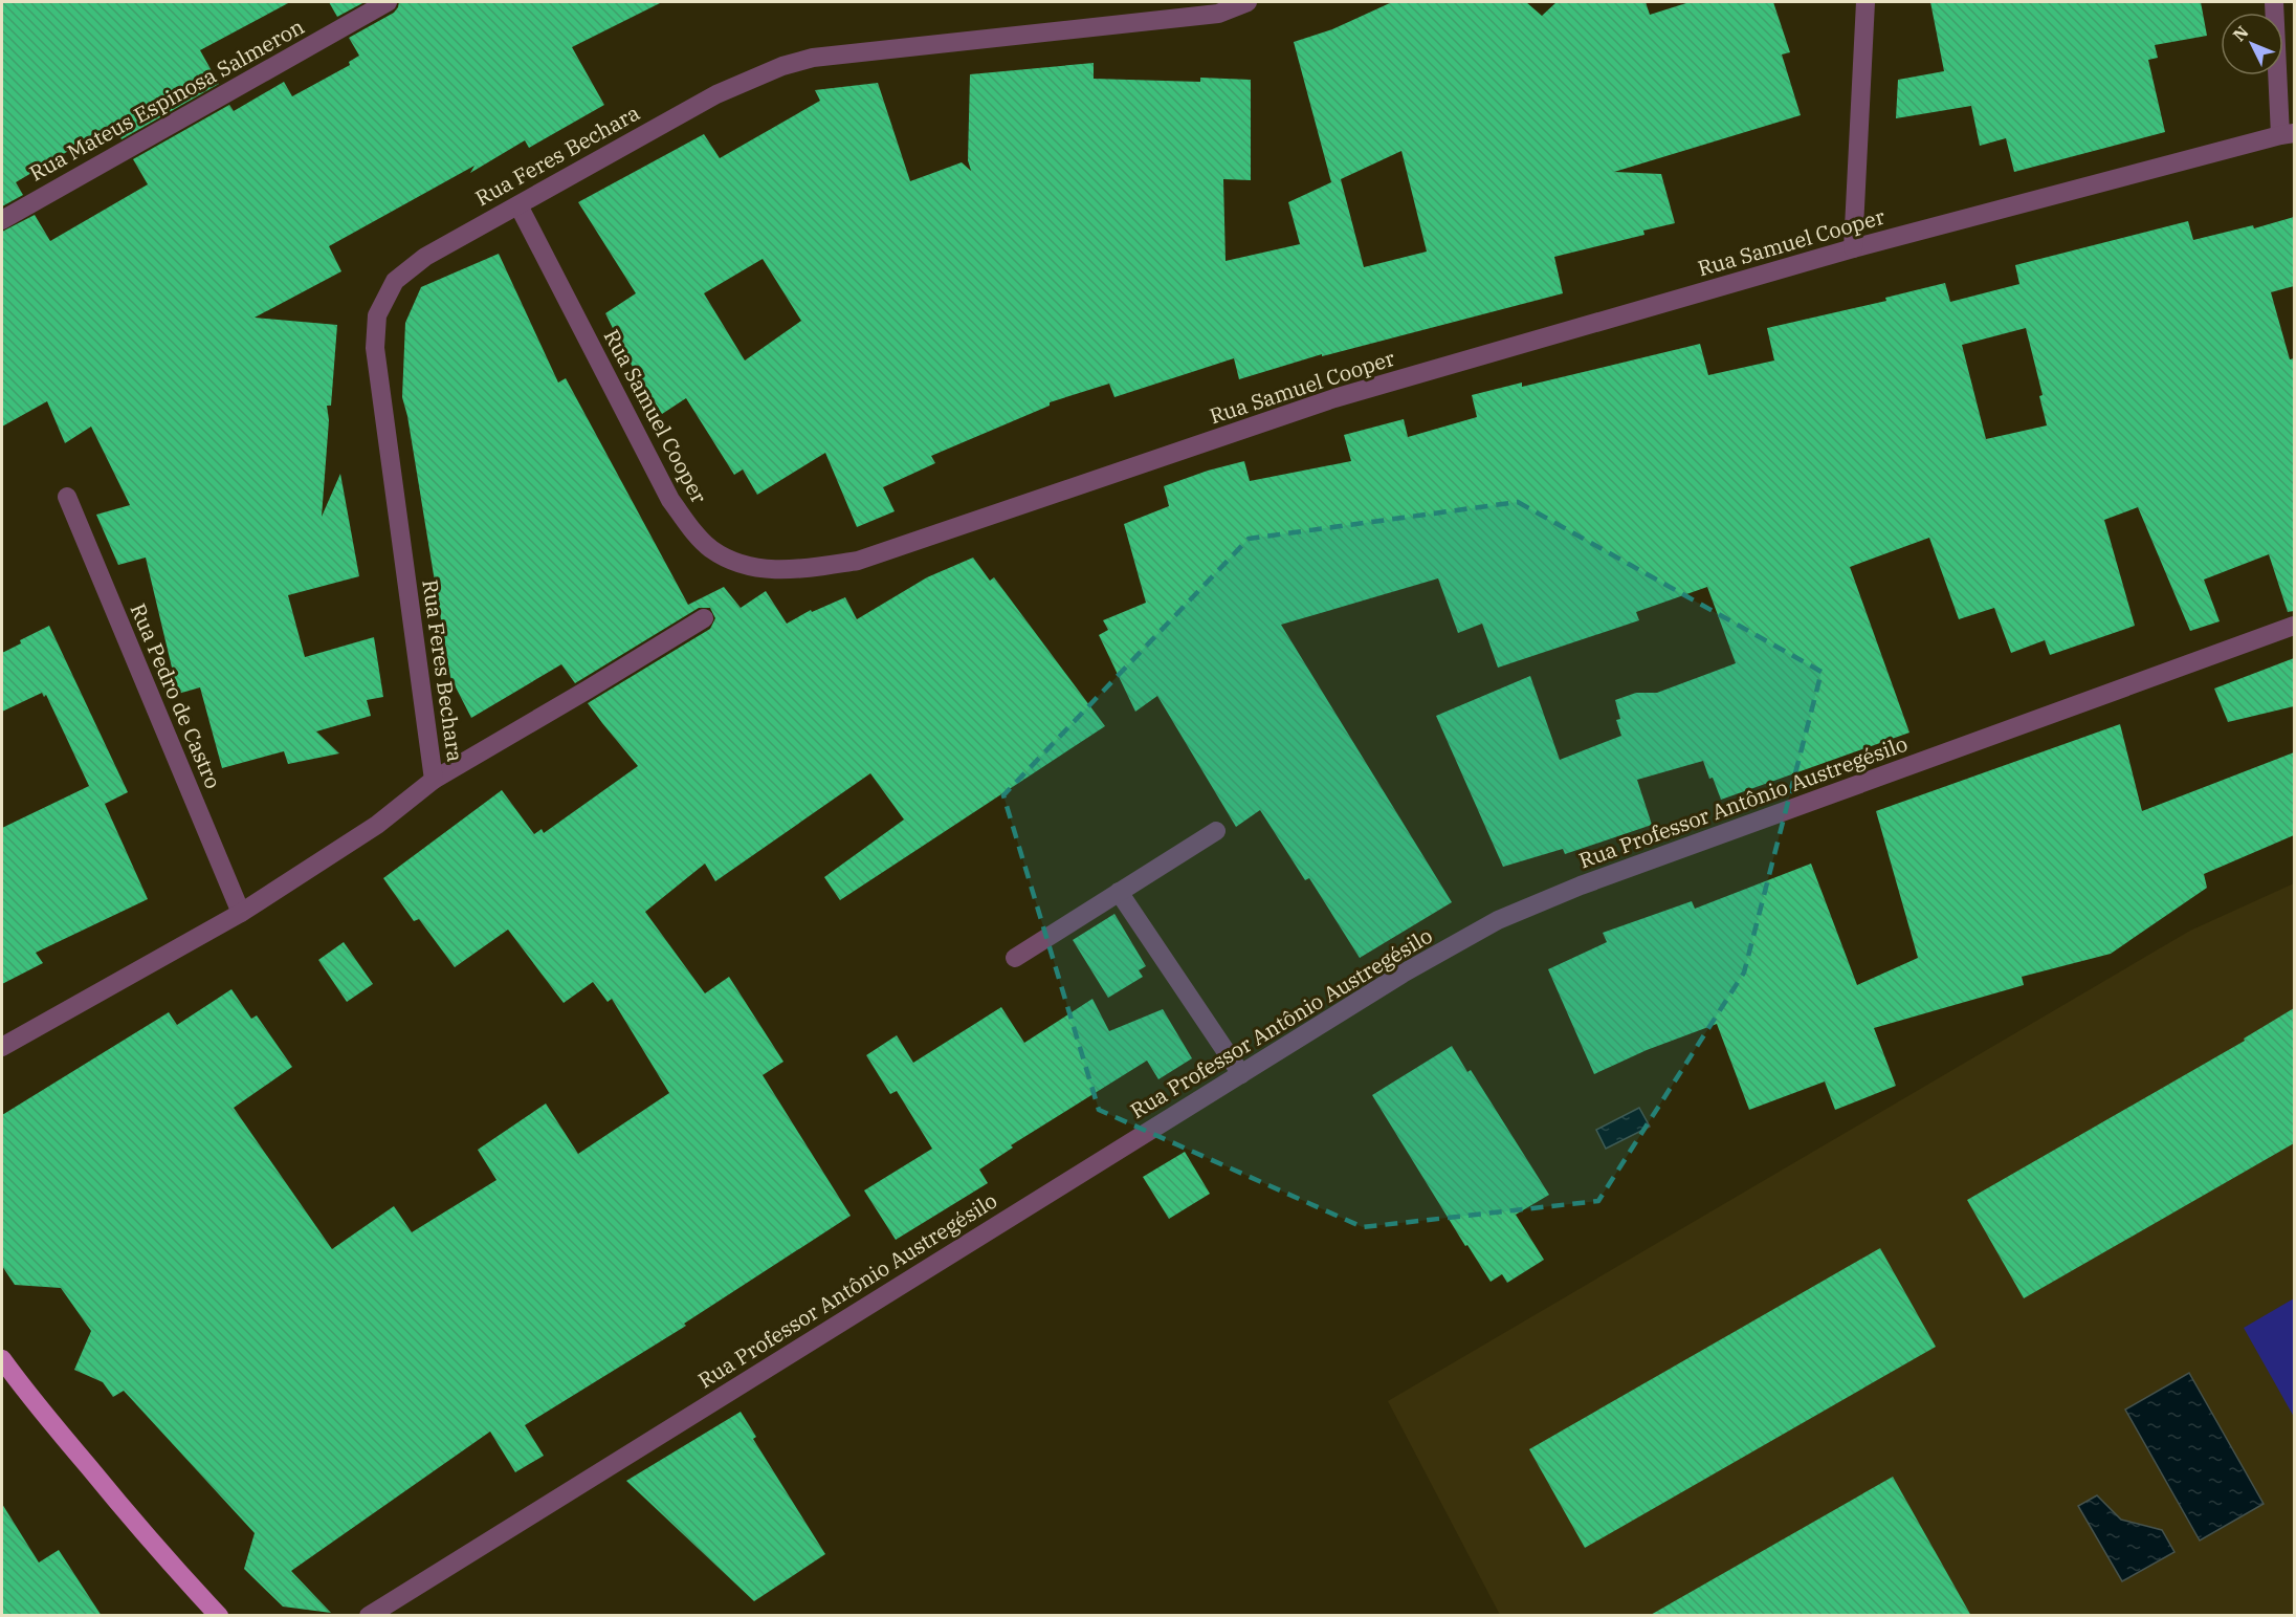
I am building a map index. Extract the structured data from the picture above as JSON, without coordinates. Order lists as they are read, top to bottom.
{
  "streets": {
    "street": [
      "Rua Mateus Espinosa Salmeron",
      "Rua Feres Bechara",
      "Rua Samuel Cooper",
      "Rua Pedro de Castro",
      "Rua Professor Antônio Austregésilo"
    ]
  },
  "crossings": [
    ["Rua Feres Bechara", "Rua Samuel Cooper"],
    ["Rua Feres Bechara", "Rua Pedro de Castro"]
  ],
  "north": "top left"
}
